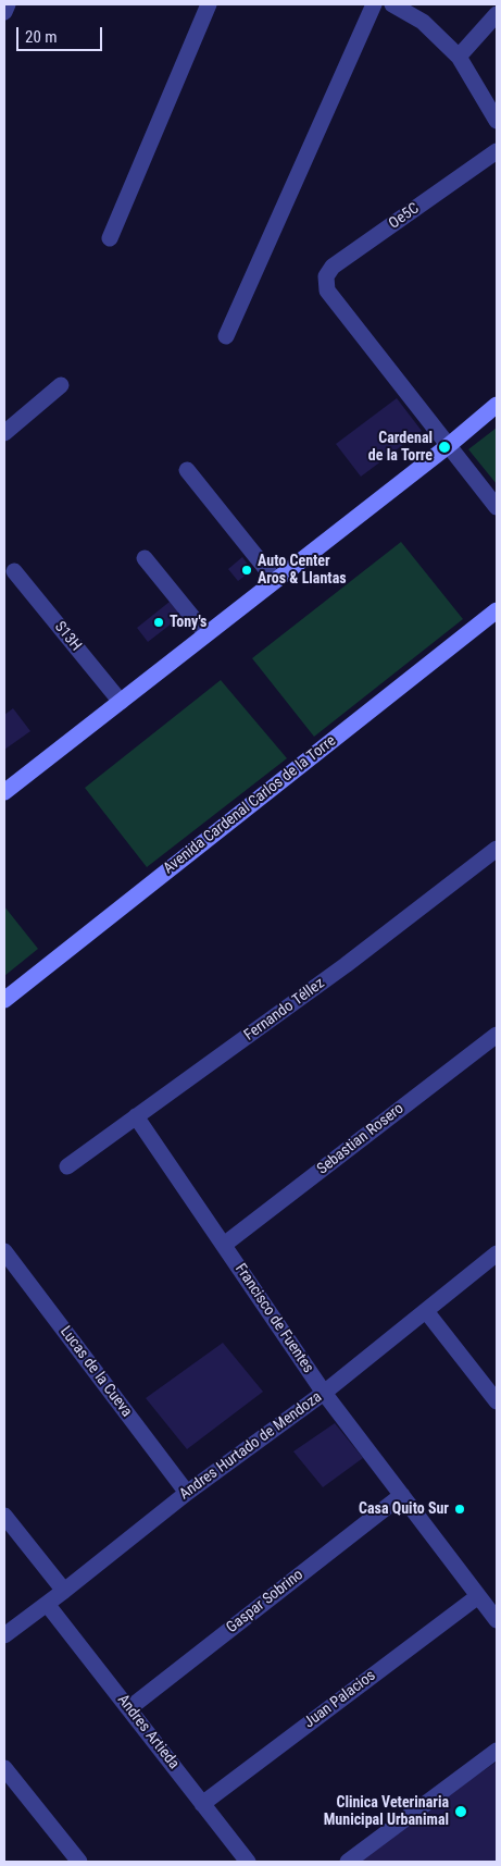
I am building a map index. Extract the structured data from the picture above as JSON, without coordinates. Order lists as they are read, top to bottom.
{
  "streets": {
    "street": [
      "Oe5C",
      "S13H",
      "Avenida Cardenal Carlos de la Torre",
      "Fernando Téllez",
      "Sebastian Rosero",
      "Francisco de Fuentes",
      "Lucas de la Cueva",
      "Andres Hurtado de Mendoza",
      "Gaspar Sobrino",
      "Juan Palacios",
      "Andres Artieda"
    ]
  },
  "crossings": [
    ["Fernando Téllez", "Francisco de Fuentes"],
    ["Sebastian Rosero", "Francisco de Fuentes"],
    ["Francisco de Fuentes", "Andres Hurtado de Mendoza"],
    ["Francisco de Fuentes", "Gaspar Sobrino"],
    ["Francisco de Fuentes", "Juan Palacios"],
    ["Lucas de la Cueva", "Andres Hurtado de Mendoza"],
    ["Andres Hurtado de Mendoza", "Andres Artieda"],
    ["Gaspar Sobrino", "Andres Artieda"],
    ["Juan Palacios", "Andres Artieda"]
  ],
  "places": [
    "Cardenal de la Torre",
    "Auto Center Aros & Llantas",
    "Tony's",
    "Casa Quito Sur",
    "Clinica Veterinaria Municipal Urbanimal"
  ],
  "scale_bar": "20 m"
}
